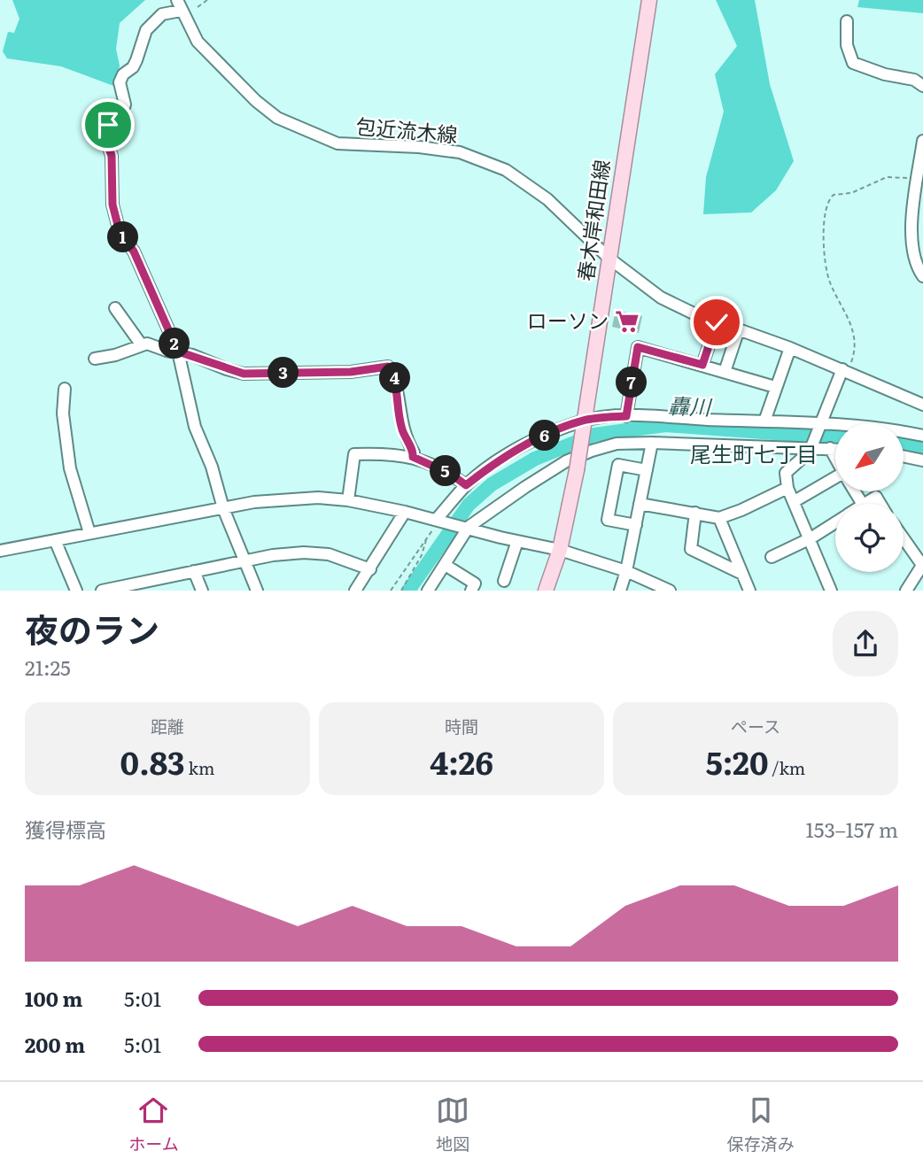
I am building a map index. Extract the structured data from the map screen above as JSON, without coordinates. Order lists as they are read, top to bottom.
{
  "streets": {
    "main road": ["春木岸和田線"],
    "street": ["包近流木線"]
  },
  "crossings": [
    ["包近流木線", "春木岸和田線"]
  ],
  "districts": ["尾生町七丁目"],
  "water": ["轟川"],
  "places": {
    "supermarket": ["ローソン"]
  },
  "north": "bottom left",
  "page": {
    "pins": [
      "1",
      "2",
      "3",
      "4",
      "7",
      "6",
      "5"
    ],
    "heading": ["夜のラン", "21:25"],
    "stats": [
      ["距離", "0.83 km"],
      ["時間", "4:26"],
      ["ペース", "5:20 /km"]
    ],
    "chart": ["獲得標高", "153–157 m"],
    "list": [
      {
        "name": "100 m",
        "note": "5:01"
      },
      {
        "name": "200 m",
        "note": "5:01"
      }
    ],
    "tabs": ["ホーム", "地図", "保存済み"]
  }
}
